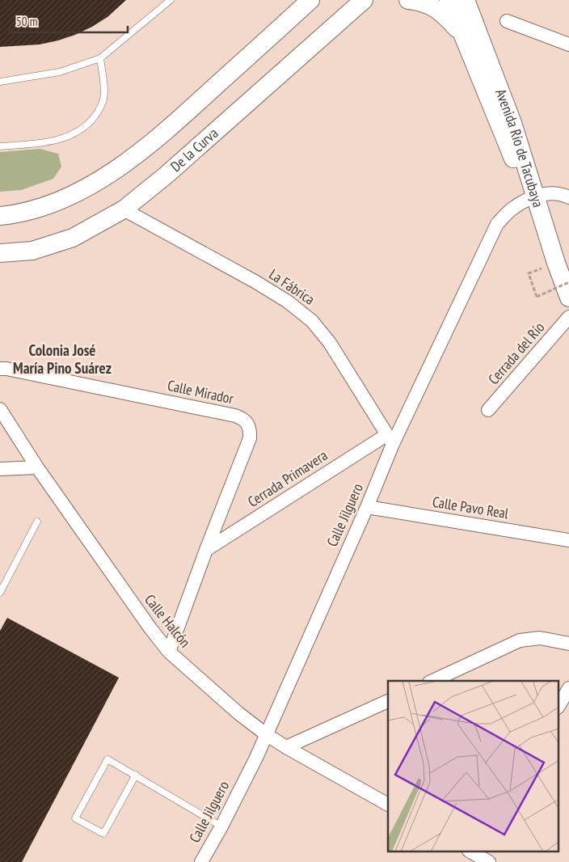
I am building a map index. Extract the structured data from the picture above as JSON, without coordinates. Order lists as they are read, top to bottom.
{
  "streets": {
    "main road": ["Avenida Río de Tacubaya", "De la Curva"],
    "street": [
      "La Fábrica",
      "Cerrada del Río",
      "Calle Mirador",
      "Cerrada Primavera",
      "Calle Pavo Real",
      "Calle Jilguero",
      "Calle Halcón"
    ]
  },
  "crossings": [
    ["Avenida Río de Tacubaya", "Calle Jilguero"],
    ["De la Curva", "La Fábrica"],
    ["La Fábrica", "Cerrada Primavera"],
    ["La Fábrica", "Calle Jilguero"],
    ["Calle Mirador", "Cerrada Primavera"],
    ["Calle Mirador", "Calle Halcón"],
    ["Cerrada Primavera", "Calle Jilguero"],
    ["Calle Pavo Real", "Calle Jilguero"],
    ["Calle Jilguero", "Calle Halcón"]
  ],
  "districts": ["Colonia José María Pino Suárez"],
  "scale_bar": "50 m"
}
